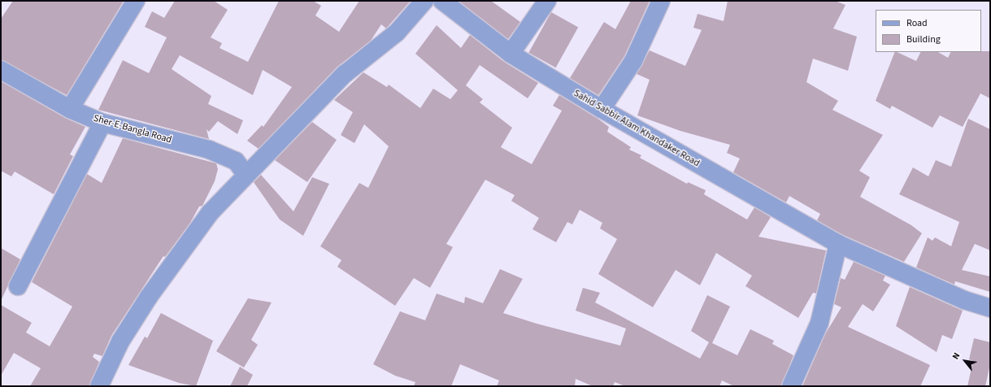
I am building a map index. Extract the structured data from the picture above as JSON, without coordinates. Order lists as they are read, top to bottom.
{
  "streets": {
    "street": ["Sahid Sabbir Alam Khandaker Road", "Sher-E-Bangla Road"]
  },
  "legend": ["Road", "Building"],
  "north": "top left"
}
